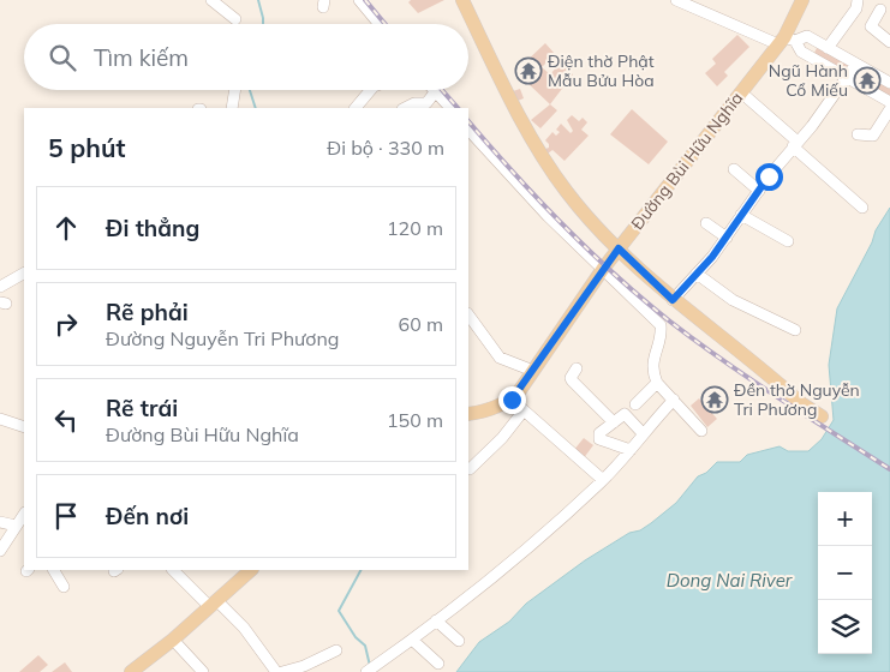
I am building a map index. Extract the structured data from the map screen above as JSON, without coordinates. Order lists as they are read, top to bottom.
{
  "streets": {
    "main road": ["Đường Bùi Hữu Nghĩa"]
  },
  "water": ["Dong Nai River"],
  "places": {
    "temple": ["Điện thờ Phật Mẫu Bửu Hòa", "Ngũ Hành Cổ Miếu", "Đền thờ Nguyễn Tri Phương"]
  },
  "page": {
    "search": "Tìm kiếm",
    "heading": ["5 phút", "Đi bộ · 330 m"],
    "list": [
      ["Đi thẳng", "120 m"],
      ["Rẽ phải", "Đường Nguyễn Tri Phương", "60 m"],
      ["Rẽ trái", "Đường Bùi Hữu Nghĩa", "150 m"],
      "Đến nơi"
    ],
    "map_buttons": ["+", "−"]
  }
}
